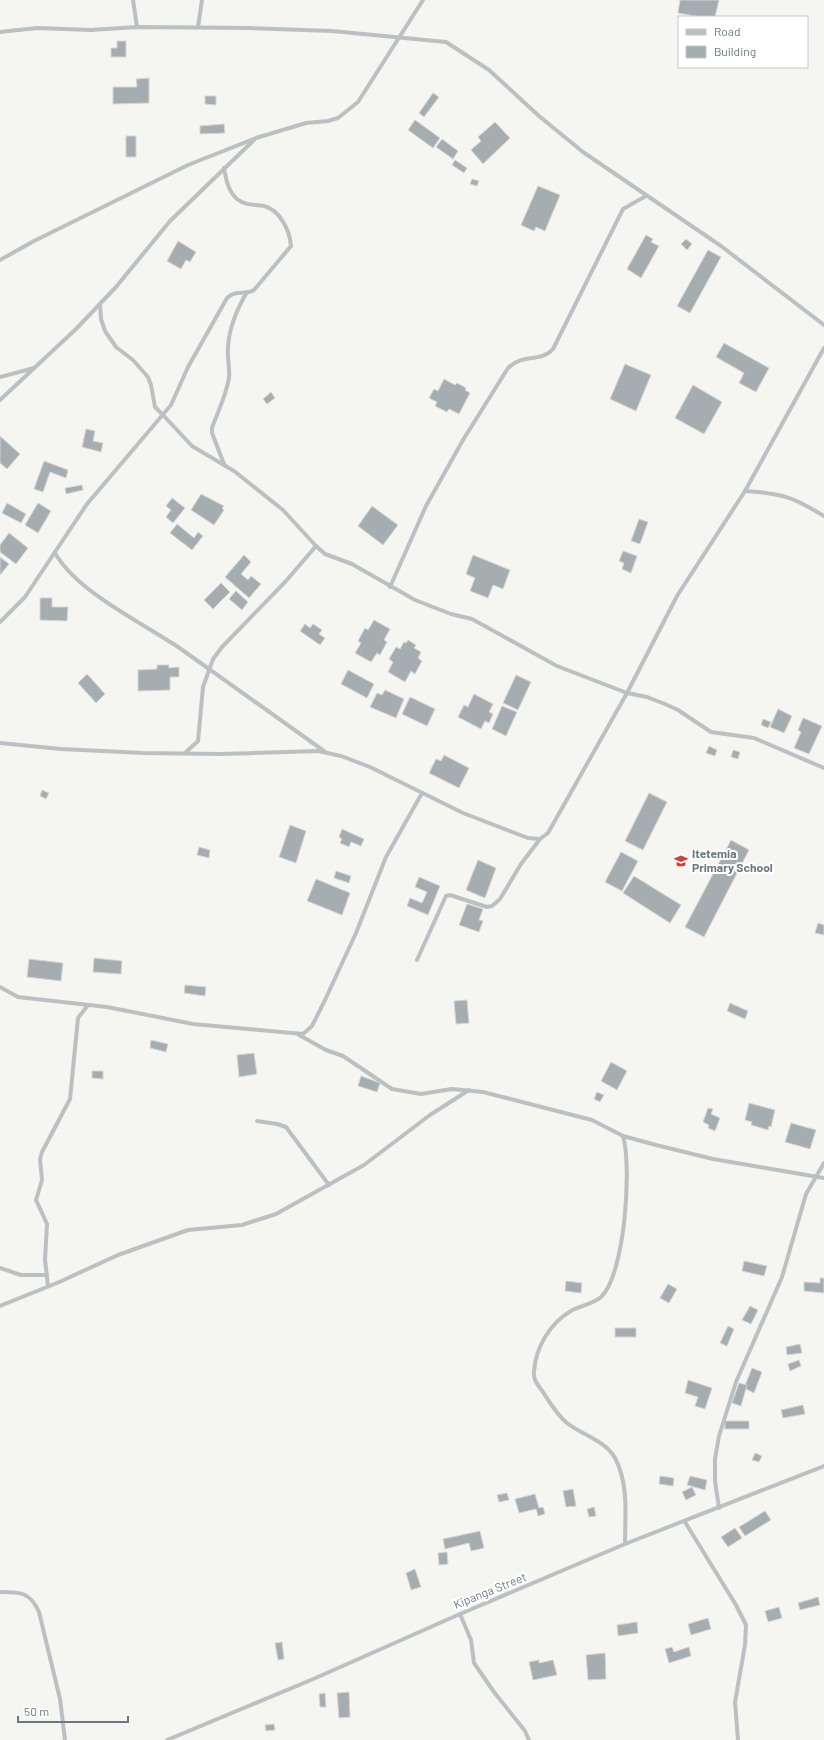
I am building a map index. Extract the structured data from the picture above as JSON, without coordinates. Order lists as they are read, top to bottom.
{
  "streets": {
    "street": ["Kipanga Street"]
  },
  "places": {
    "school or university": ["Itetemia Primary School"]
  },
  "legend": ["Road", "Building"],
  "scale_bar": "50 m"
}
